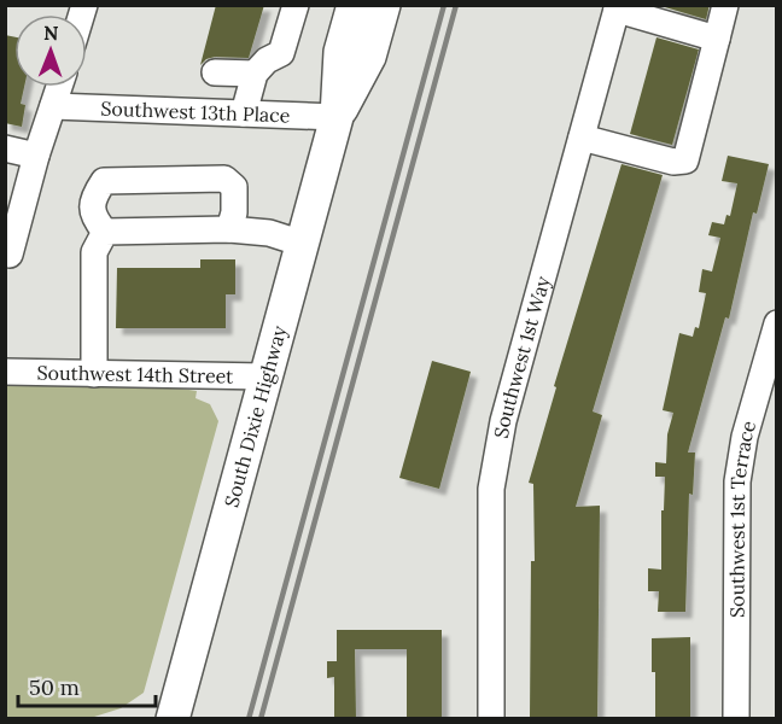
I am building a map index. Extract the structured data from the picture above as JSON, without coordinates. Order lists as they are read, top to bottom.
{
  "streets": {
    "main road": ["South Dixie Highway"],
    "street": [
      "Southwest 13th Place",
      "Southwest 1st Way",
      "Southwest 14th Street",
      "Southwest 1st Terrace"
    ]
  },
  "crossings": [
    ["Southwest 13th Place", "South Dixie Highway"],
    ["Southwest 14th Street", "South Dixie Highway"]
  ],
  "scale_bar": "50 m",
  "north": "top"
}
